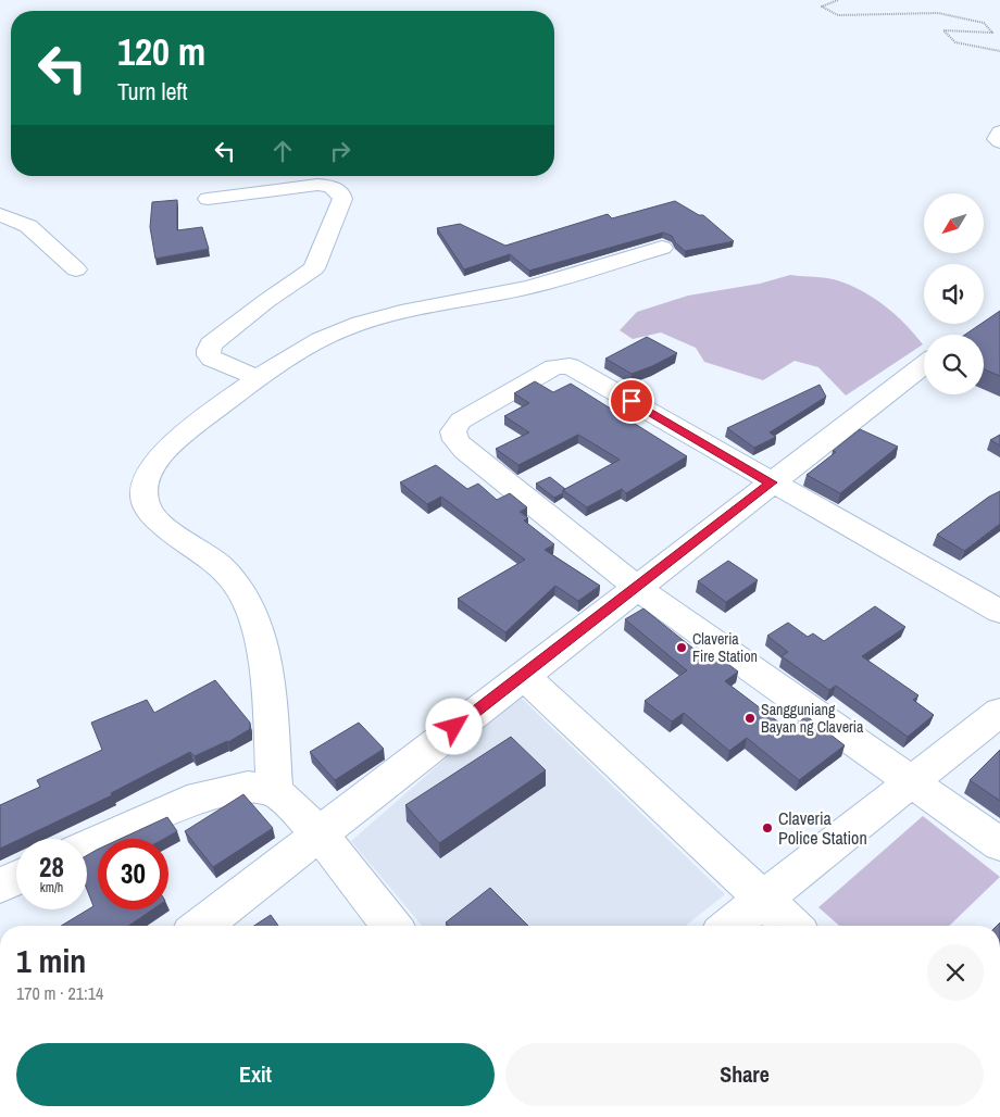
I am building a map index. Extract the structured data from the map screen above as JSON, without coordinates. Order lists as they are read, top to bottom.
{
  "places": ["Claveria Fire Station", "Sangguniang Bayan ng Claveria", "Claveria Police Station"],
  "north": "bottom left",
  "page": {
    "turn": ["120 m", "Turn left"],
    "speed": "28 km/h",
    "limit": "30",
    "heading": ["1 min", "170 m · 21:14"],
    "buttons": ["Exit", "Share"]
  }
}
